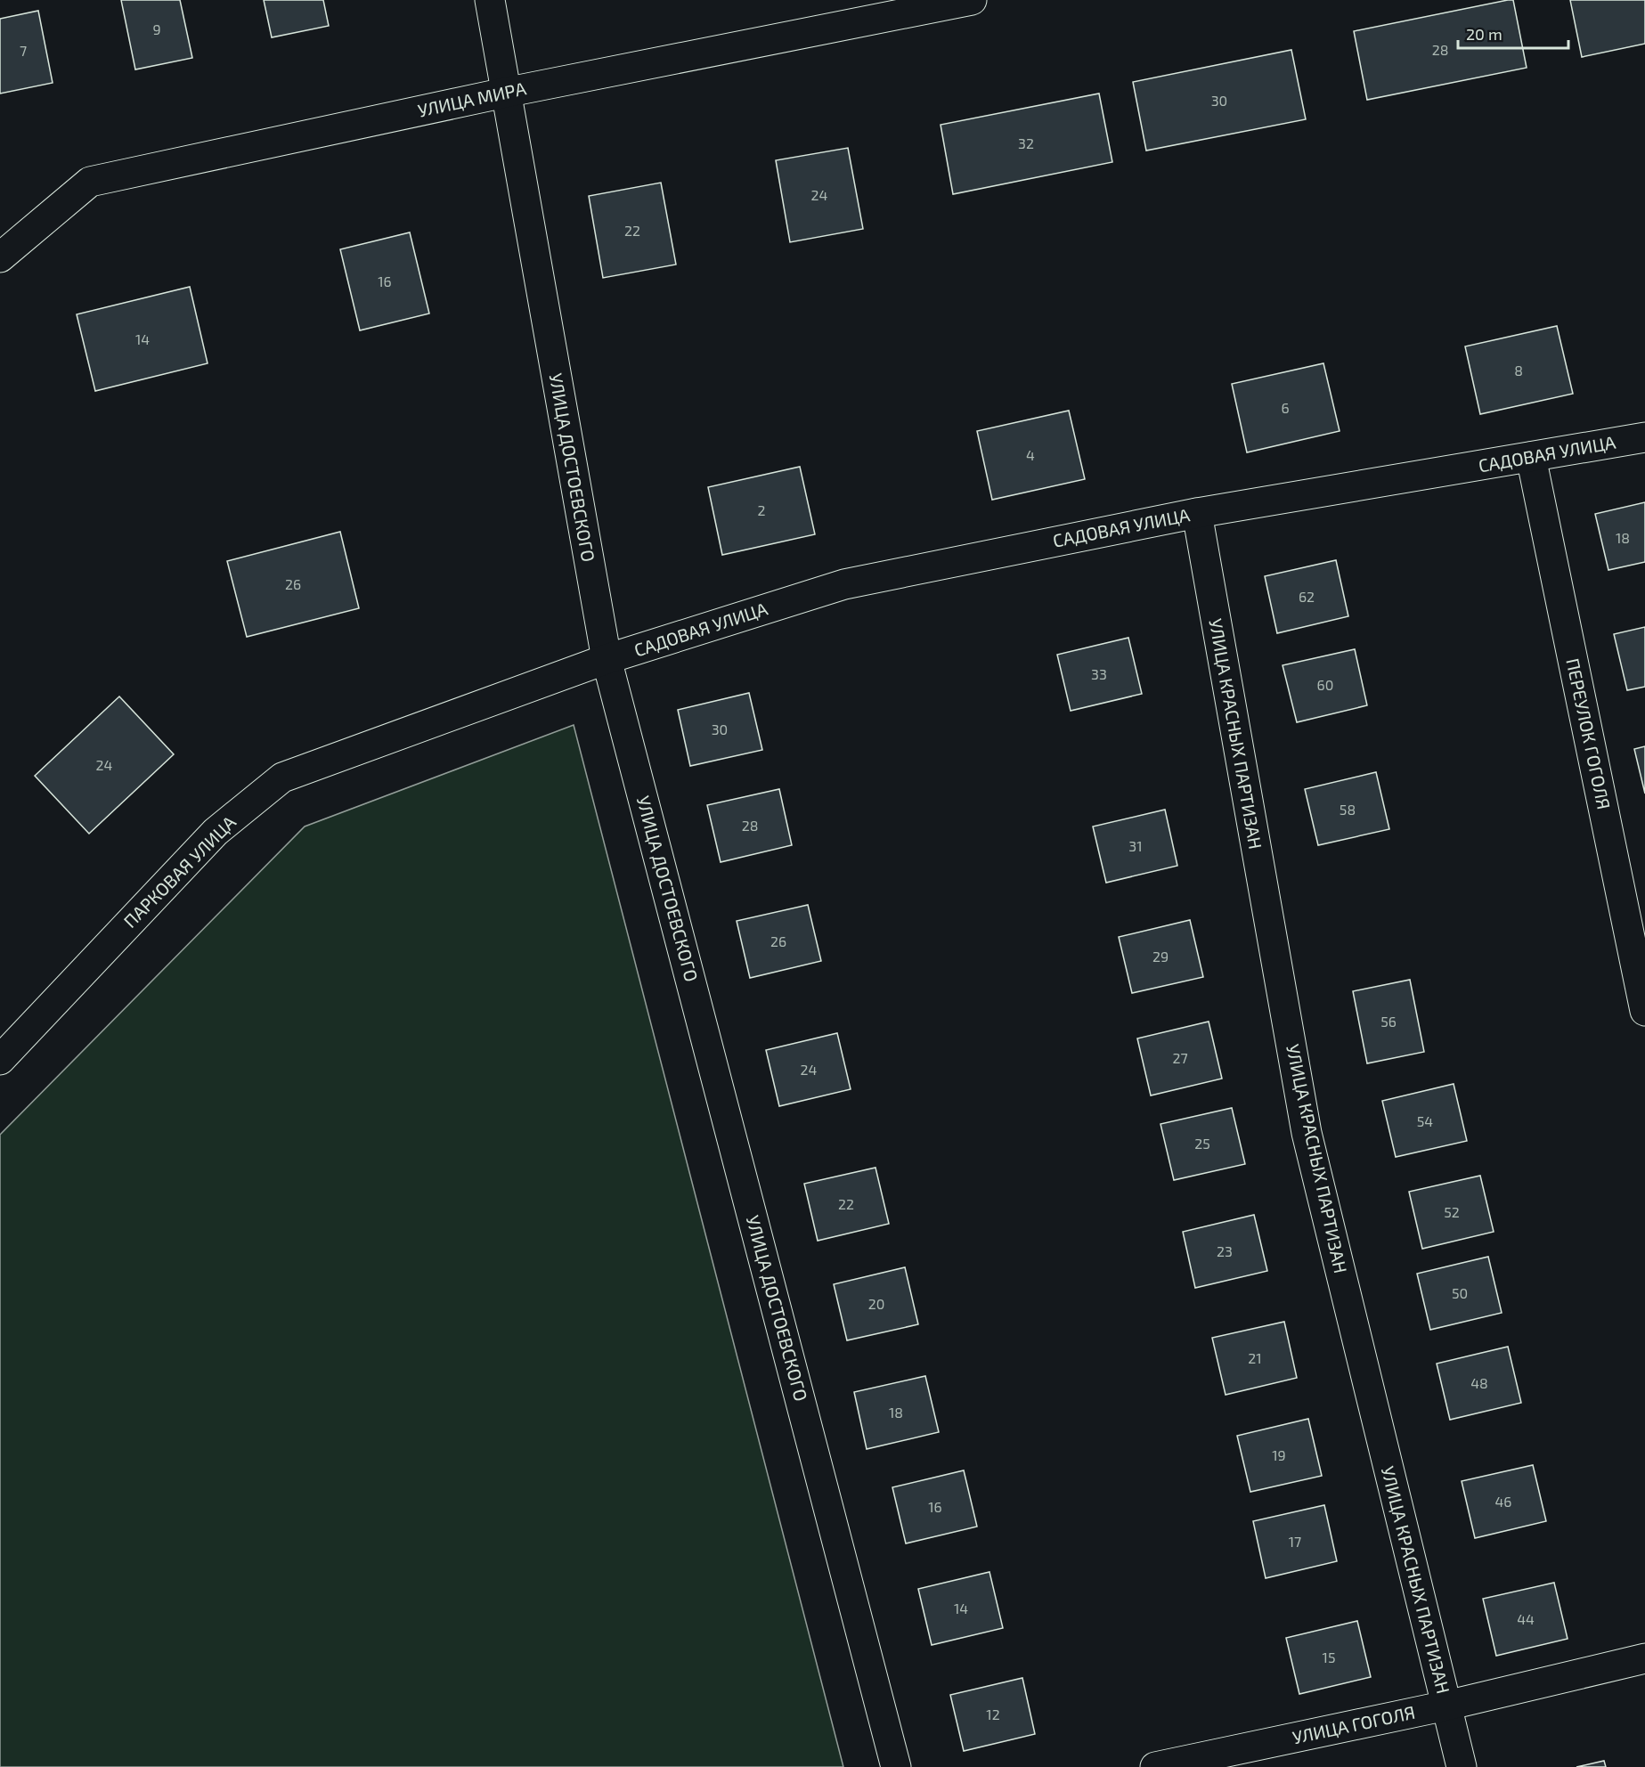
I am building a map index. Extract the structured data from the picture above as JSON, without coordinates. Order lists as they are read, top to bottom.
{
  "streets": {
    "street": [
      "УЛИЦА МИРА",
      "САДОВАЯ УЛИЦА",
      "УЛИЦА ДОСТОЕВСКОГО",
      "УЛИЦА КРАСНЫХ ПАРТИЗАН",
      "ПЕРЕУЛОК ГОГОЛЯ",
      "ПАРКОВАЯ УЛИЦА",
      "УЛИЦА ГОГОЛЯ"
    ]
  },
  "crossings": [
    ["УЛИЦА МИРА", "УЛИЦА ДОСТОЕВСКОГО"],
    ["САДОВАЯ УЛИЦА", "УЛИЦА ДОСТОЕВСКОГО"],
    ["САДОВАЯ УЛИЦА", "УЛИЦА КРАСНЫХ ПАРТИЗАН"],
    ["САДОВАЯ УЛИЦА", "ПЕРЕУЛОК ГОГОЛЯ"],
    ["САДОВАЯ УЛИЦА", "ПАРКОВАЯ УЛИЦА"],
    ["УЛИЦА ДОСТОЕВСКОГО", "ПАРКОВАЯ УЛИЦА"],
    ["УЛИЦА КРАСНЫХ ПАРТИЗАН", "УЛИЦА ГОГОЛЯ"]
  ],
  "house_numbers": [
    "9",
    "28",
    "7",
    "30",
    "32",
    "24",
    "22",
    "16",
    "14",
    "8",
    "6",
    "4",
    "2",
    "18",
    "26",
    "62",
    "33",
    "60",
    "30",
    "24",
    "58",
    "28",
    "31",
    "26",
    "29",
    "56",
    "27",
    "24",
    "54",
    "25",
    "22",
    "52",
    "23",
    "50",
    "20",
    "21",
    "48",
    "18",
    "19",
    "46",
    "16",
    "17",
    "14",
    "44",
    "15",
    "12"
  ],
  "scale_bar": "20 m"
}
